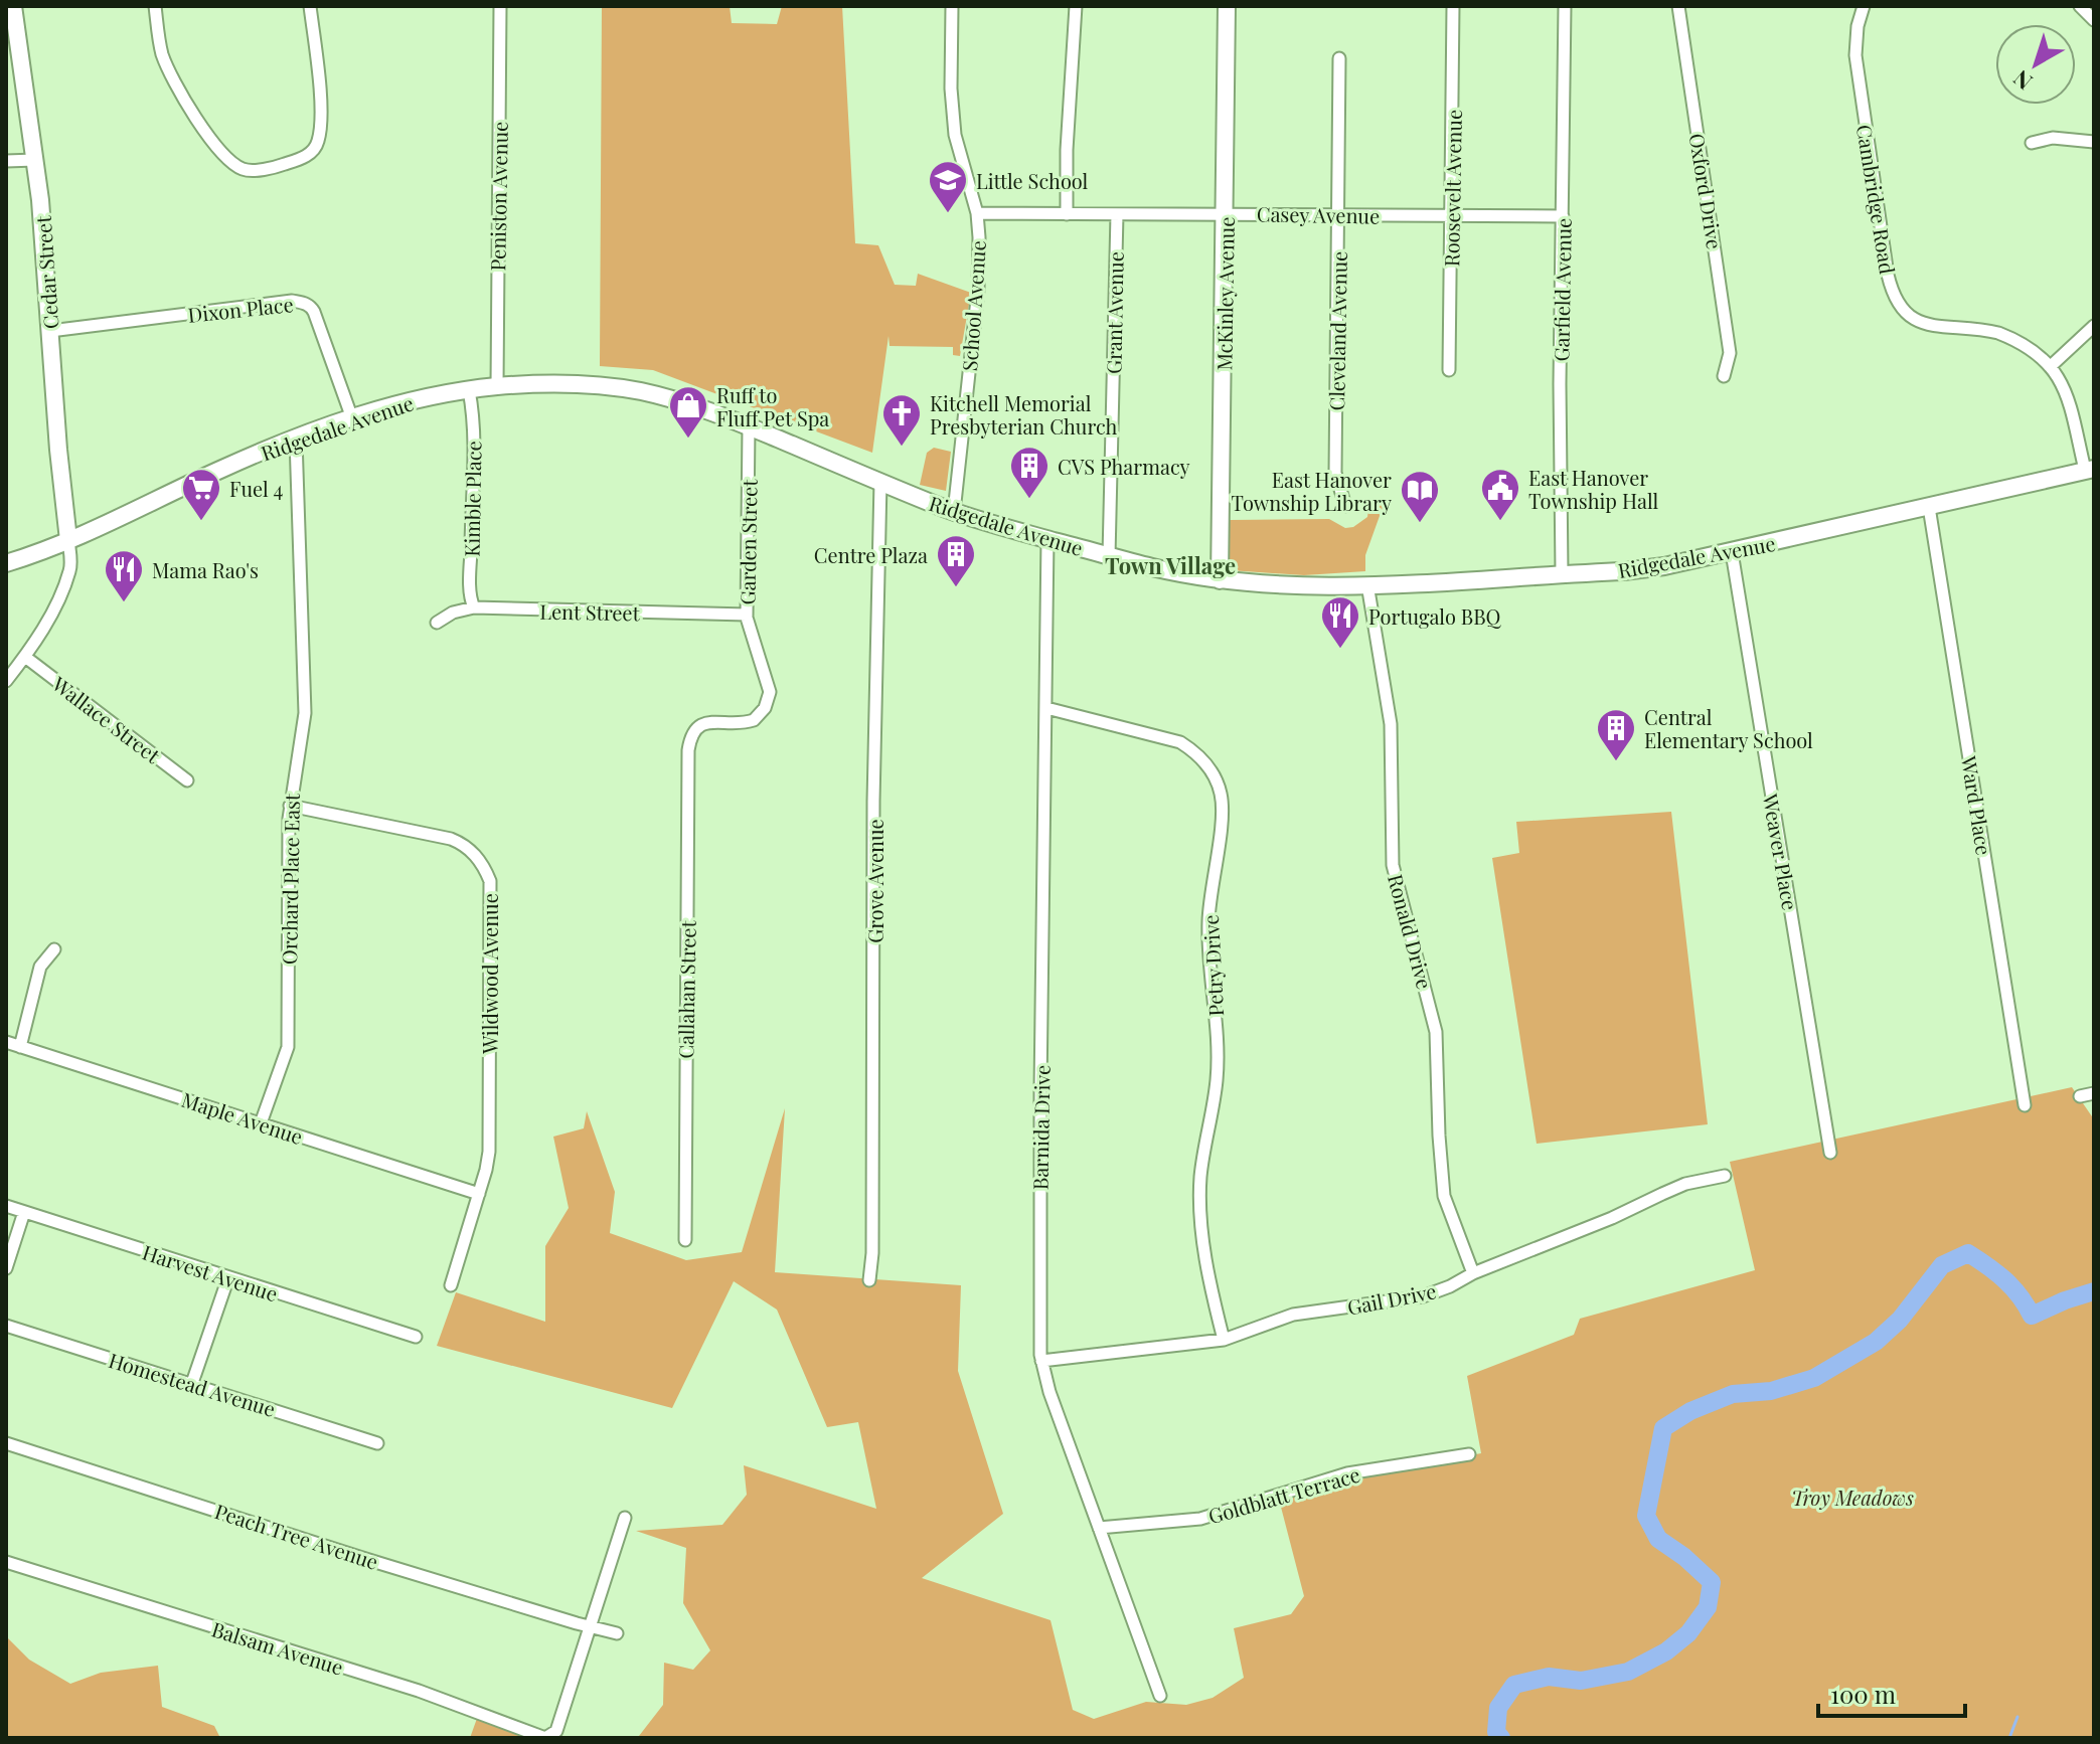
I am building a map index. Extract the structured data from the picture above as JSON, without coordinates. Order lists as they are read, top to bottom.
{
  "streets": {
    "main road": ["Cedar Street", "McKinley Avenue", "Ridgedale Avenue"],
    "street": [
      "Roosevelt Avenue",
      "Oxford Drive",
      "Peniston Avenue",
      "Cambridge Road",
      "Casey Avenue",
      "Garfield Avenue",
      "School Avenue",
      "Dixon Place",
      "Grant Avenue",
      "Cleveland Avenue",
      "Kimble Place",
      "Garden Street",
      "Lent Street",
      "Wallace Street",
      "Ward Place",
      "Weaver Place",
      "Orchard Place East",
      "Grove Avenue",
      "Ronald Drive",
      "Petry Drive",
      "Wildwood Avenue",
      "Callahan Street",
      "Maple Avenue",
      "Barnida Drive",
      "Harvest Avenue",
      "Gail Drive",
      "Homestead Avenue",
      "Goldblatt Terrace",
      "Peach Tree Avenue",
      "Balsam Avenue"
    ]
  },
  "crossings": [
    ["Roosevelt Avenue", "Casey Avenue"],
    ["Peniston Avenue", "Ridgedale Avenue"],
    ["Cambridge Road", "Ridgedale Avenue"],
    ["Casey Avenue", "Garfield Avenue"],
    ["Casey Avenue", "McKinley Avenue"],
    ["Casey Avenue", "School Avenue"],
    ["Casey Avenue", "Grant Avenue"],
    ["Casey Avenue", "Cleveland Avenue"],
    ["Cedar Street", "Dixon Place"],
    ["Cedar Street", "Ridgedale Avenue"],
    ["Garfield Avenue", "Ridgedale Avenue"],
    ["McKinley Avenue", "Ridgedale Avenue"],
    ["School Avenue", "Ridgedale Avenue"],
    ["Dixon Place", "Ridgedale Avenue"],
    ["Grant Avenue", "Ridgedale Avenue"],
    ["Ridgedale Avenue", "Kimble Place"],
    ["Ridgedale Avenue", "Garden Street"],
    ["Ridgedale Avenue", "Ward Place"],
    ["Ridgedale Avenue", "Weaver Place"],
    ["Ridgedale Avenue", "Orchard Place East"],
    ["Ridgedale Avenue", "Grove Avenue"],
    ["Ridgedale Avenue", "Ronald Drive"],
    ["Ridgedale Avenue", "Barnida Drive"],
    ["Kimble Place", "Lent Street"],
    ["Garden Street", "Lent Street"],
    ["Garden Street", "Callahan Street"],
    ["Orchard Place East", "Wildwood Avenue"],
    ["Orchard Place East", "Maple Avenue"],
    ["Ronald Drive", "Gail Drive"],
    ["Petry Drive", "Barnida Drive"],
    ["Petry Drive", "Gail Drive"],
    ["Wildwood Avenue", "Maple Avenue"],
    ["Barnida Drive", "Gail Drive"],
    ["Barnida Drive", "Goldblatt Terrace"]
  ],
  "districts": ["Town Village"],
  "parks": ["Troy Meadows"],
  "places": {
    "school or university": ["Little School"],
    "shop": ["Ruff to Fluff Pet Spa"],
    "church": ["Kitchell Memorial Presbyterian Church"],
    "building": ["CVS Pharmacy", "Centre Plaza", "Central Elementary School"],
    "supermarket": ["Fuel 4"],
    "public building": ["East Hanover Township Hall"],
    "library": ["East Hanover Township Library"],
    "restaurant": ["Mama Rao's", "Portugalo BBQ"]
  },
  "scale_bar": "100 m",
  "north": "bottom left"
}
